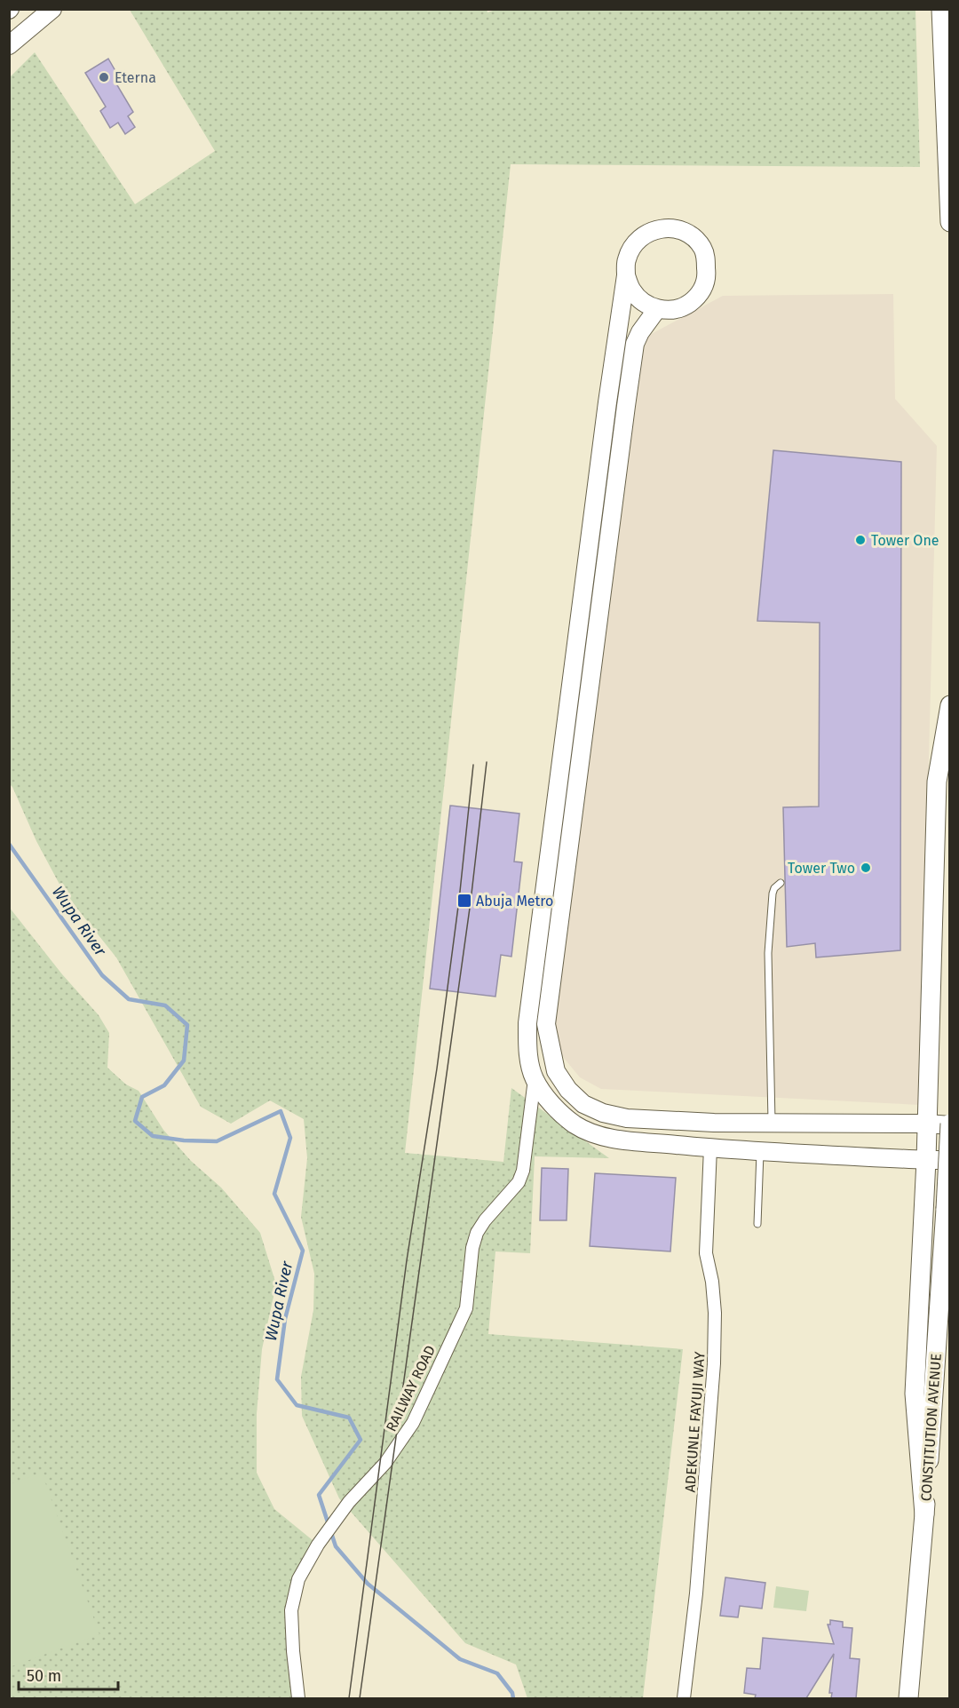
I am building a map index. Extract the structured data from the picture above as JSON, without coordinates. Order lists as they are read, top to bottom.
{
  "streets": {
    "main road": ["CONSTITUTION AVENUE"],
    "street": ["RAILWAY ROAD", "ADEKUNLE FAYUJI WAY"]
  },
  "water": ["Wupa River"],
  "places": {
    "other": ["Eterna", "Tower One", "Tower Two"],
    "transit": ["Abuja Metro"]
  },
  "scale_bar": "50 m"
}
